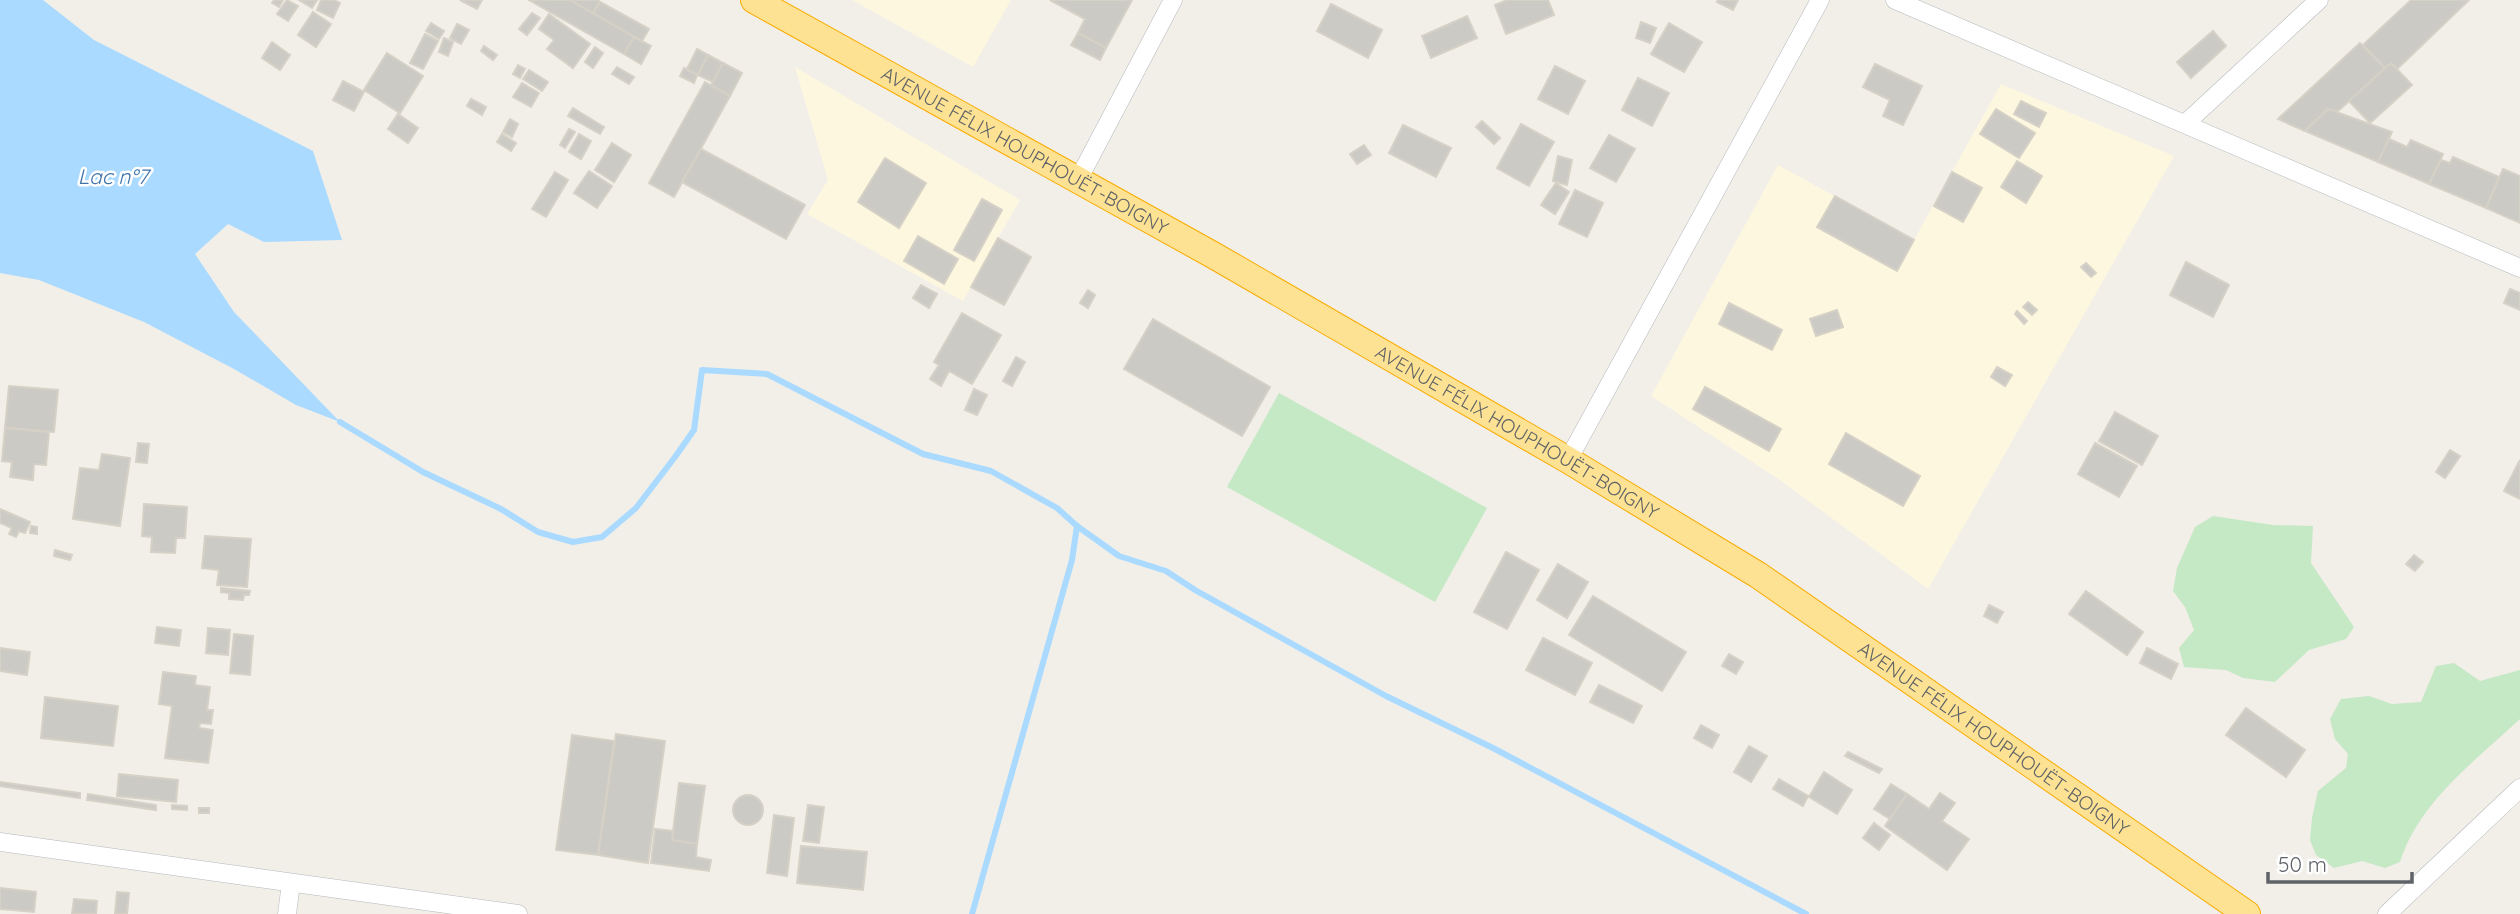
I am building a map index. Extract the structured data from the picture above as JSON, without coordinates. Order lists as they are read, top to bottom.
{
  "streets": {
    "highway": ["AVENUE FÉLIX HOUPHOUËT-BOIGNY"]
  },
  "water": ["Lac n°7"],
  "scale_bar": "50 m"
}
